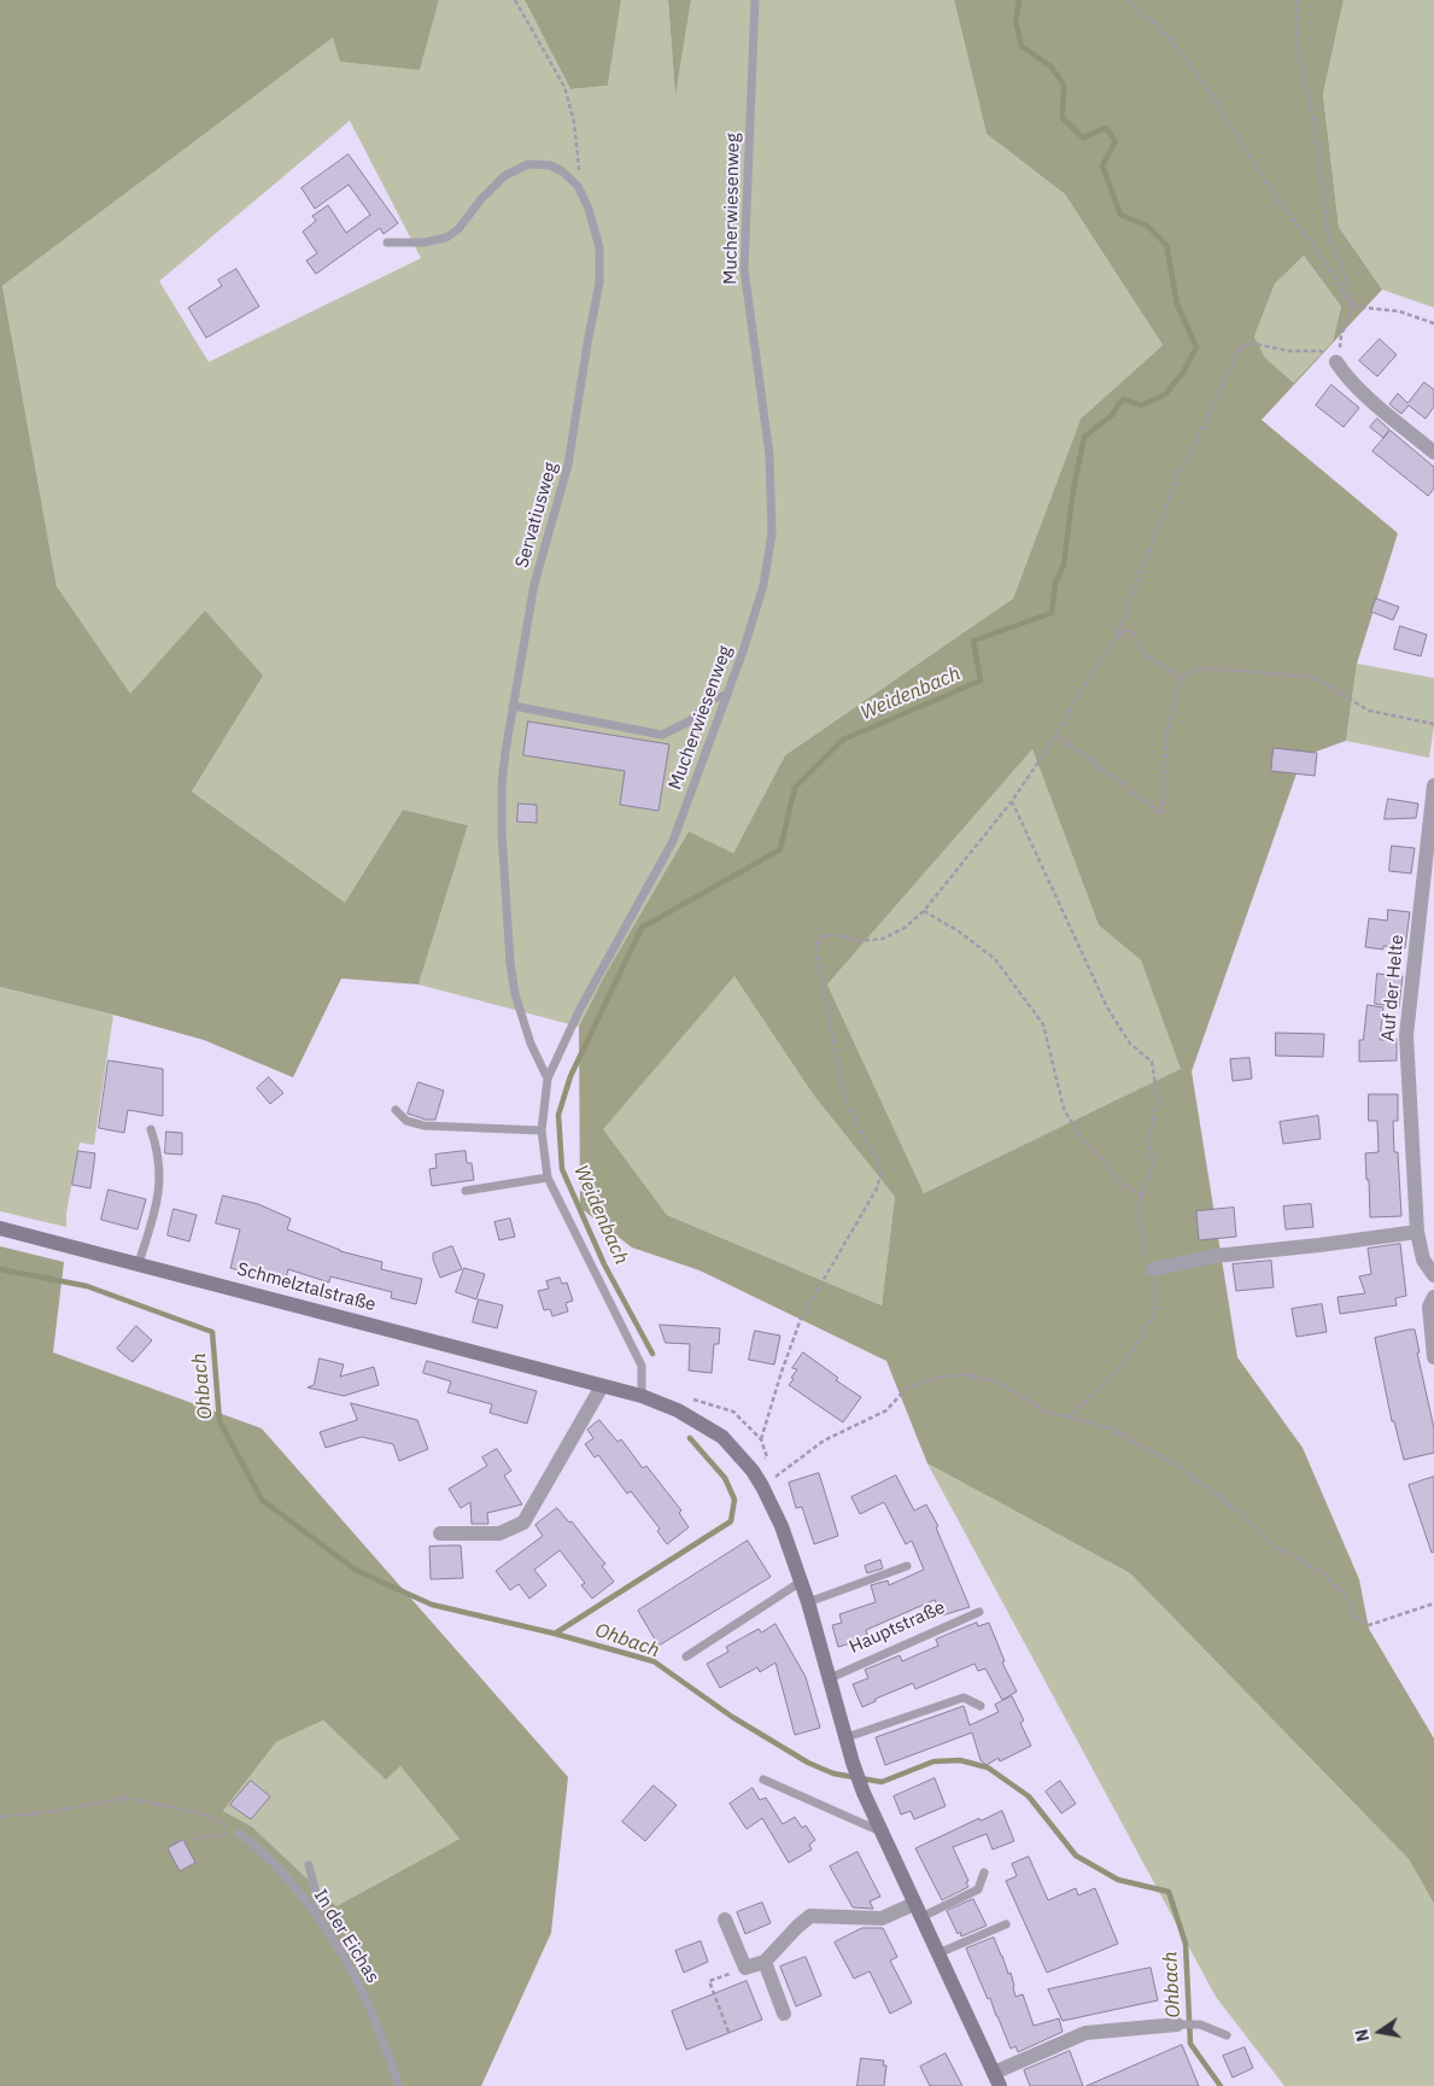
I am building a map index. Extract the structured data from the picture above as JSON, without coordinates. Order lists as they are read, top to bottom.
{
  "streets": {
    "main road": ["Schmelztalstraße", "Hauptstraße"],
    "street": ["Auf der Helte"],
    "lane": ["Mucherwiesenweg", "Servatiusweg", "In der Eichas"]
  },
  "crossings": [
    ["Mucherwiesenweg", "Servatiusweg"],
    ["Mucherwiesenweg", "Schmelztalstraße"],
    ["Schmelztalstraße", "Hauptstraße"]
  ],
  "water": ["Weidenbach", "Ohbach"],
  "north": "left"
}
